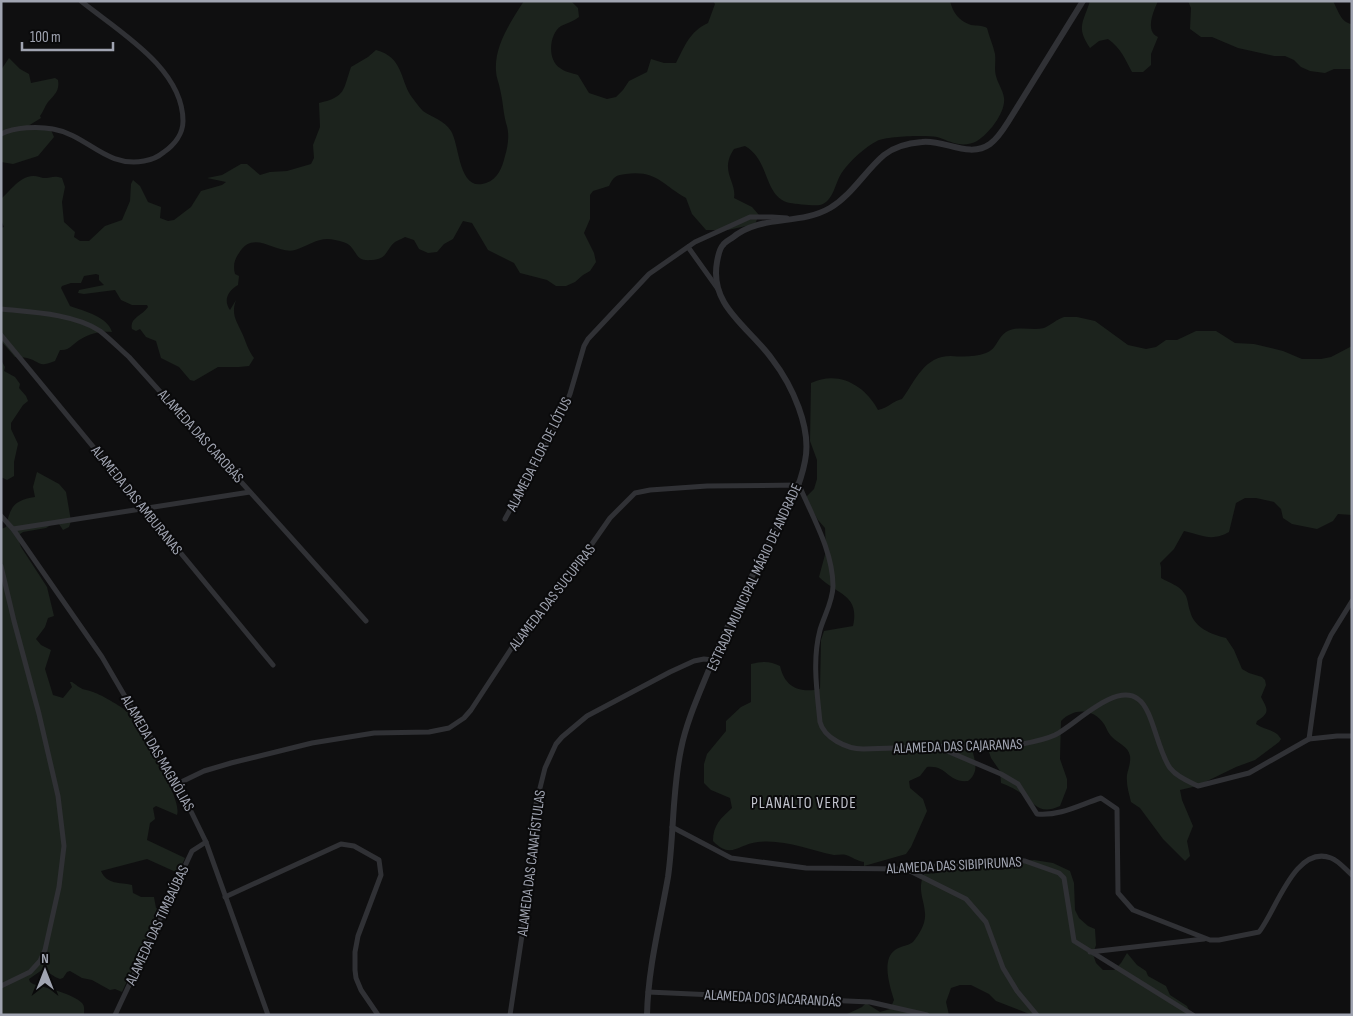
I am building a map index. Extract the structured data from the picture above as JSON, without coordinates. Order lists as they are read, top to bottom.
{
  "streets": {
    "street": [
      "ALAMEDA DAS CAROBÁS",
      "ALAMEDA FLOR DE LÓTUS",
      "ALAMEDA DAS AMBURANAS",
      "ESTRADA MUNICIPAL MÁRIO DE ANDRADE",
      "ALAMEDA DAS SUCUPIRAS",
      "ALAMEDA DAS CAJARANAS",
      "ALAMEDA DAS MAGNÓLIAS",
      "ALAMEDA DAS CANAFÍSTULAS",
      "ALAMEDA DAS SIBIPIRUNAS",
      "ALAMEDA DAS TIMBAÚBAS",
      "ALAMEDA DOS JACARANDÁS"
    ]
  },
  "crossings": [
    ["ALAMEDA FLOR DE LÓTUS", "ESTRADA MUNICIPAL MÁRIO DE ANDRADE"],
    ["ESTRADA MUNICIPAL MÁRIO DE ANDRADE", "ALAMEDA DAS SUCUPIRAS"],
    ["ESTRADA MUNICIPAL MÁRIO DE ANDRADE", "ALAMEDA DAS CAJARANAS"],
    ["ESTRADA MUNICIPAL MÁRIO DE ANDRADE", "ALAMEDA DAS CANAFÍSTULAS"],
    ["ESTRADA MUNICIPAL MÁRIO DE ANDRADE", "ALAMEDA DAS SIBIPIRUNAS"],
    ["ESTRADA MUNICIPAL MÁRIO DE ANDRADE", "ALAMEDA DOS JACARANDÁS"],
    ["ALAMEDA DAS SUCUPIRAS", "ALAMEDA DAS CAJARANAS"],
    ["ALAMEDA DAS SUCUPIRAS", "ALAMEDA DAS MAGNÓLIAS"],
    ["ALAMEDA DAS MAGNÓLIAS", "ALAMEDA DAS TIMBAÚBAS"]
  ],
  "districts": ["PLANALTO VERDE"],
  "scale_bar": "100 m",
  "north": "top"
}
